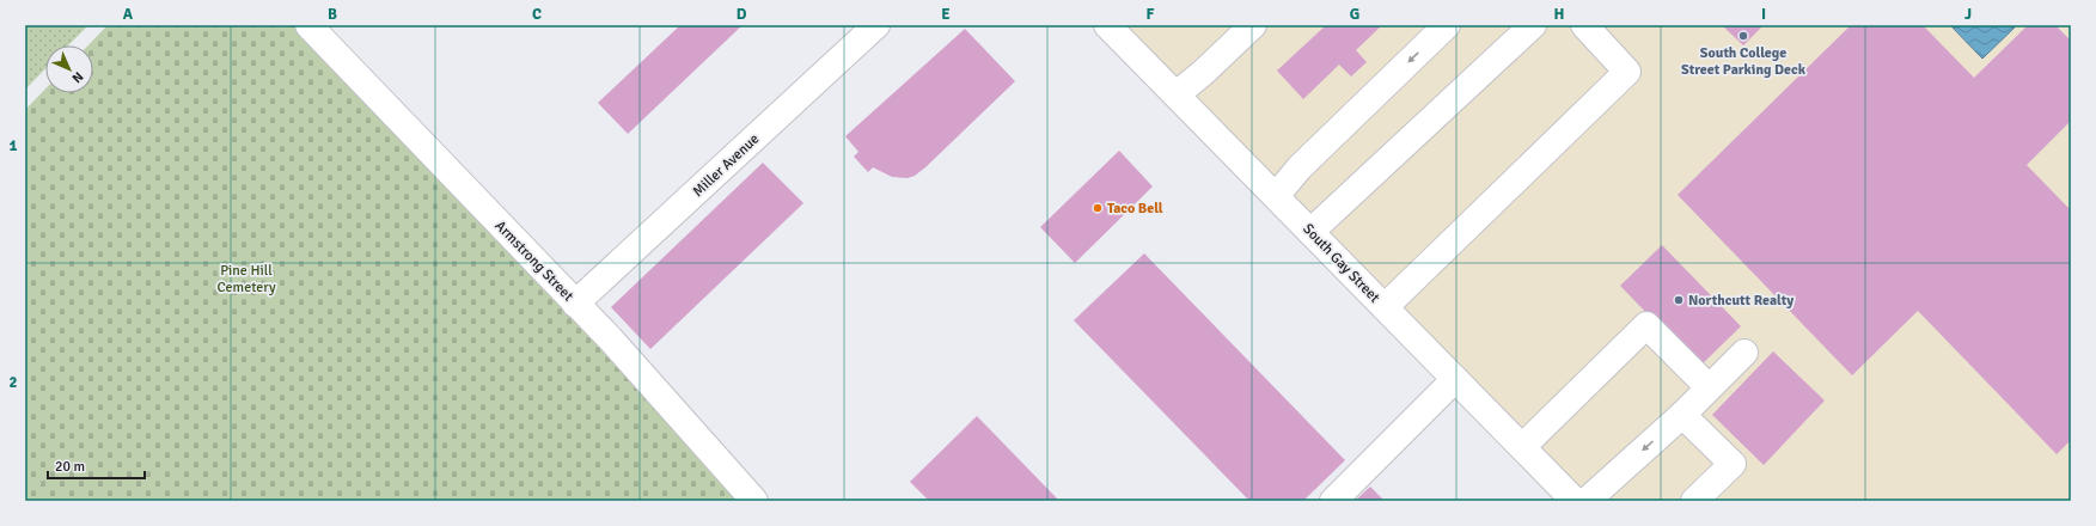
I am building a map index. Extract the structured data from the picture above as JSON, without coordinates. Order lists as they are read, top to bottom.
{
  "streets": {
    "street": ["Miller Avenue", "Armstrong Street", "South Gay Street"]
  },
  "crossings": [
    ["Miller Avenue", "Armstrong Street"]
  ],
  "parks": ["Pine Hill Cemetery"],
  "places": ["South College Street Parking Deck", "Taco Bell", "Northcutt Realty"],
  "scale_bar": "20 m",
  "north": "bottom right",
  "grid": {
    "columns": [
      "A",
      "B",
      "C",
      "D",
      "E",
      "F",
      "G",
      "H",
      "I",
      "J"
    ],
    "rows": ["1", "2"]
  }
}
